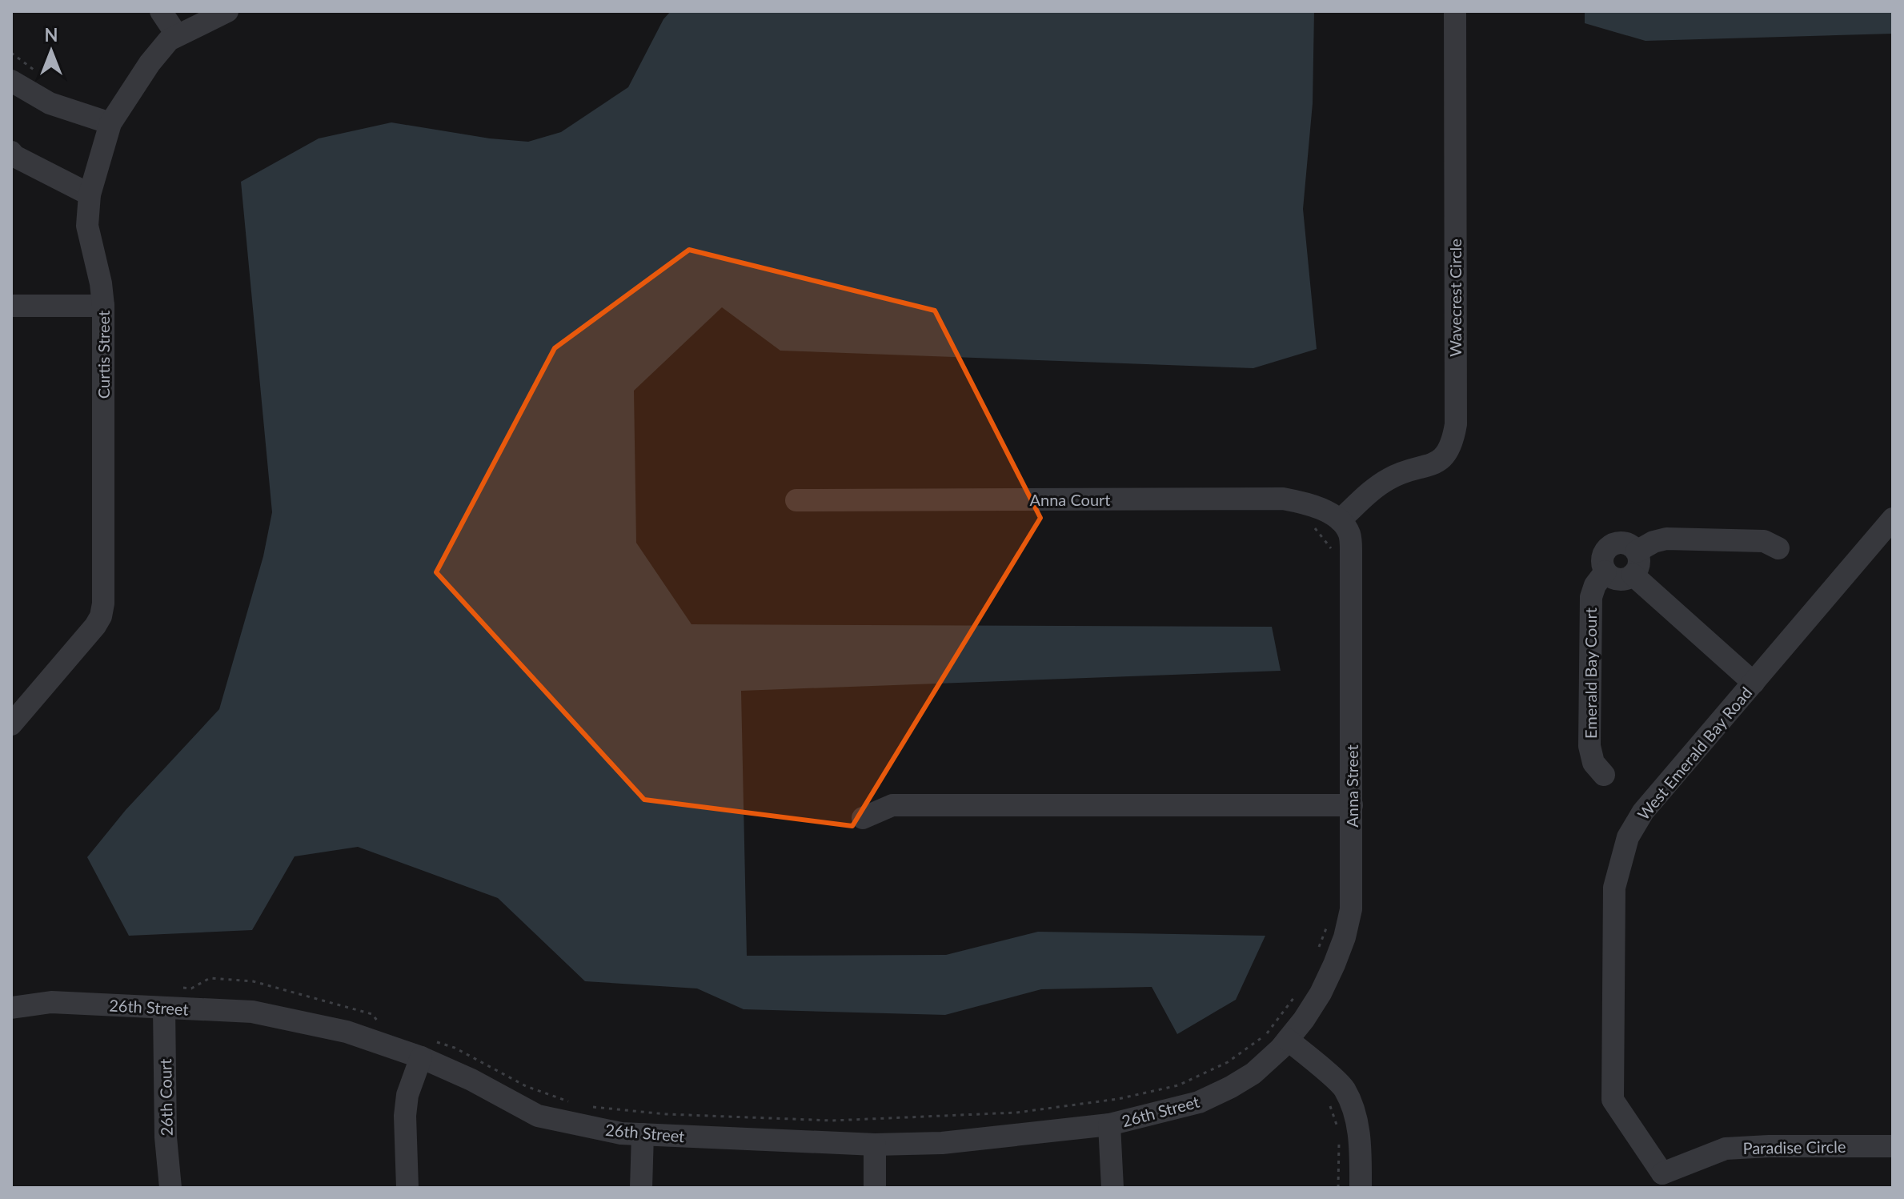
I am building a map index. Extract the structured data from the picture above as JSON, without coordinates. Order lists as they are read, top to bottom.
{
  "streets": {
    "street": [
      "Wavecrest Circle",
      "Curtis Street",
      "Anna Court",
      "Emerald Bay Court",
      "West Emerald Bay Road",
      "Anna Street",
      "26th Street",
      "26th Court",
      "Paradise Circle"
    ]
  },
  "crossings": [
    ["Wavecrest Circle", "Anna Court"],
    ["Wavecrest Circle", "Anna Street"],
    ["Anna Court", "Anna Street"],
    ["West Emerald Bay Road", "Paradise Circle"],
    ["Anna Street", "26th Street"],
    ["26th Street", "26th Court"]
  ],
  "north": "top"
}
